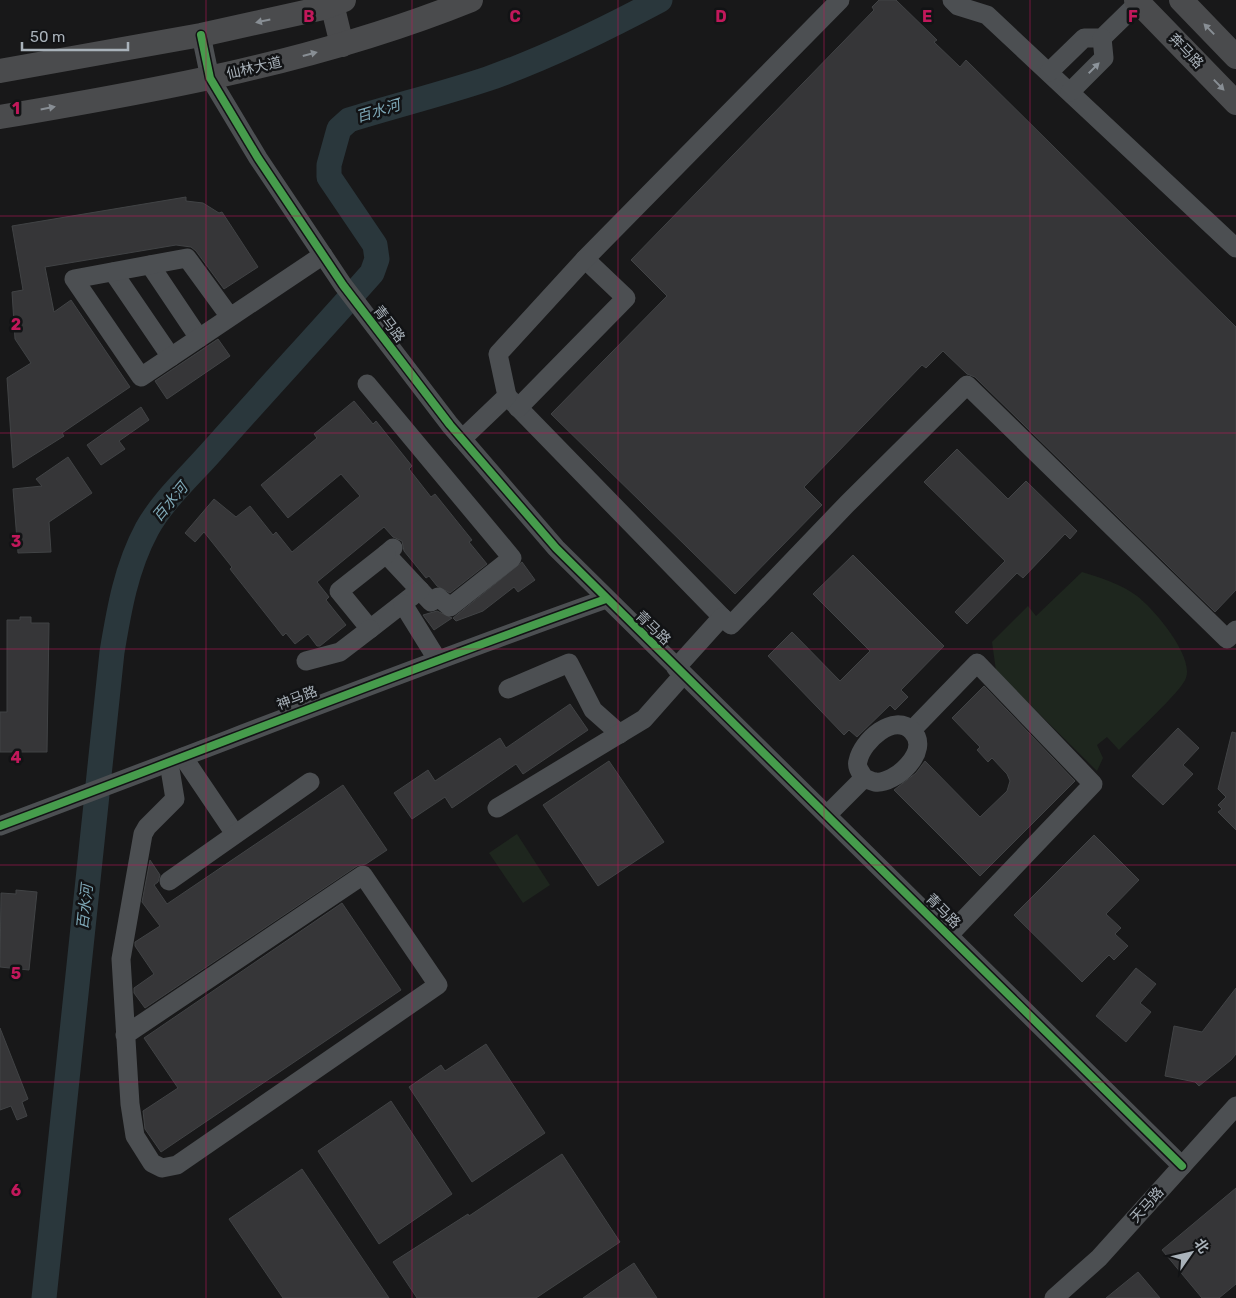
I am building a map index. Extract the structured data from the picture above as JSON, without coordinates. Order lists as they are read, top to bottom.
{
  "streets": {
    "main road": ["奔马路", "仙林大道"],
    "street": ["青马路", "神马路", "天马路"]
  },
  "crossings": [
    ["仙林大道", "青马路"],
    ["青马路", "神马路"],
    ["青马路", "天马路"]
  ],
  "water": ["百水河"],
  "scale_bar": "50 m",
  "north": "top right",
  "grid": {
    "columns": [
      "B",
      "C",
      "D",
      "E",
      "F"
    ],
    "rows": [
      "1",
      "2",
      "3",
      "4",
      "5",
      "6"
    ]
  }
}
